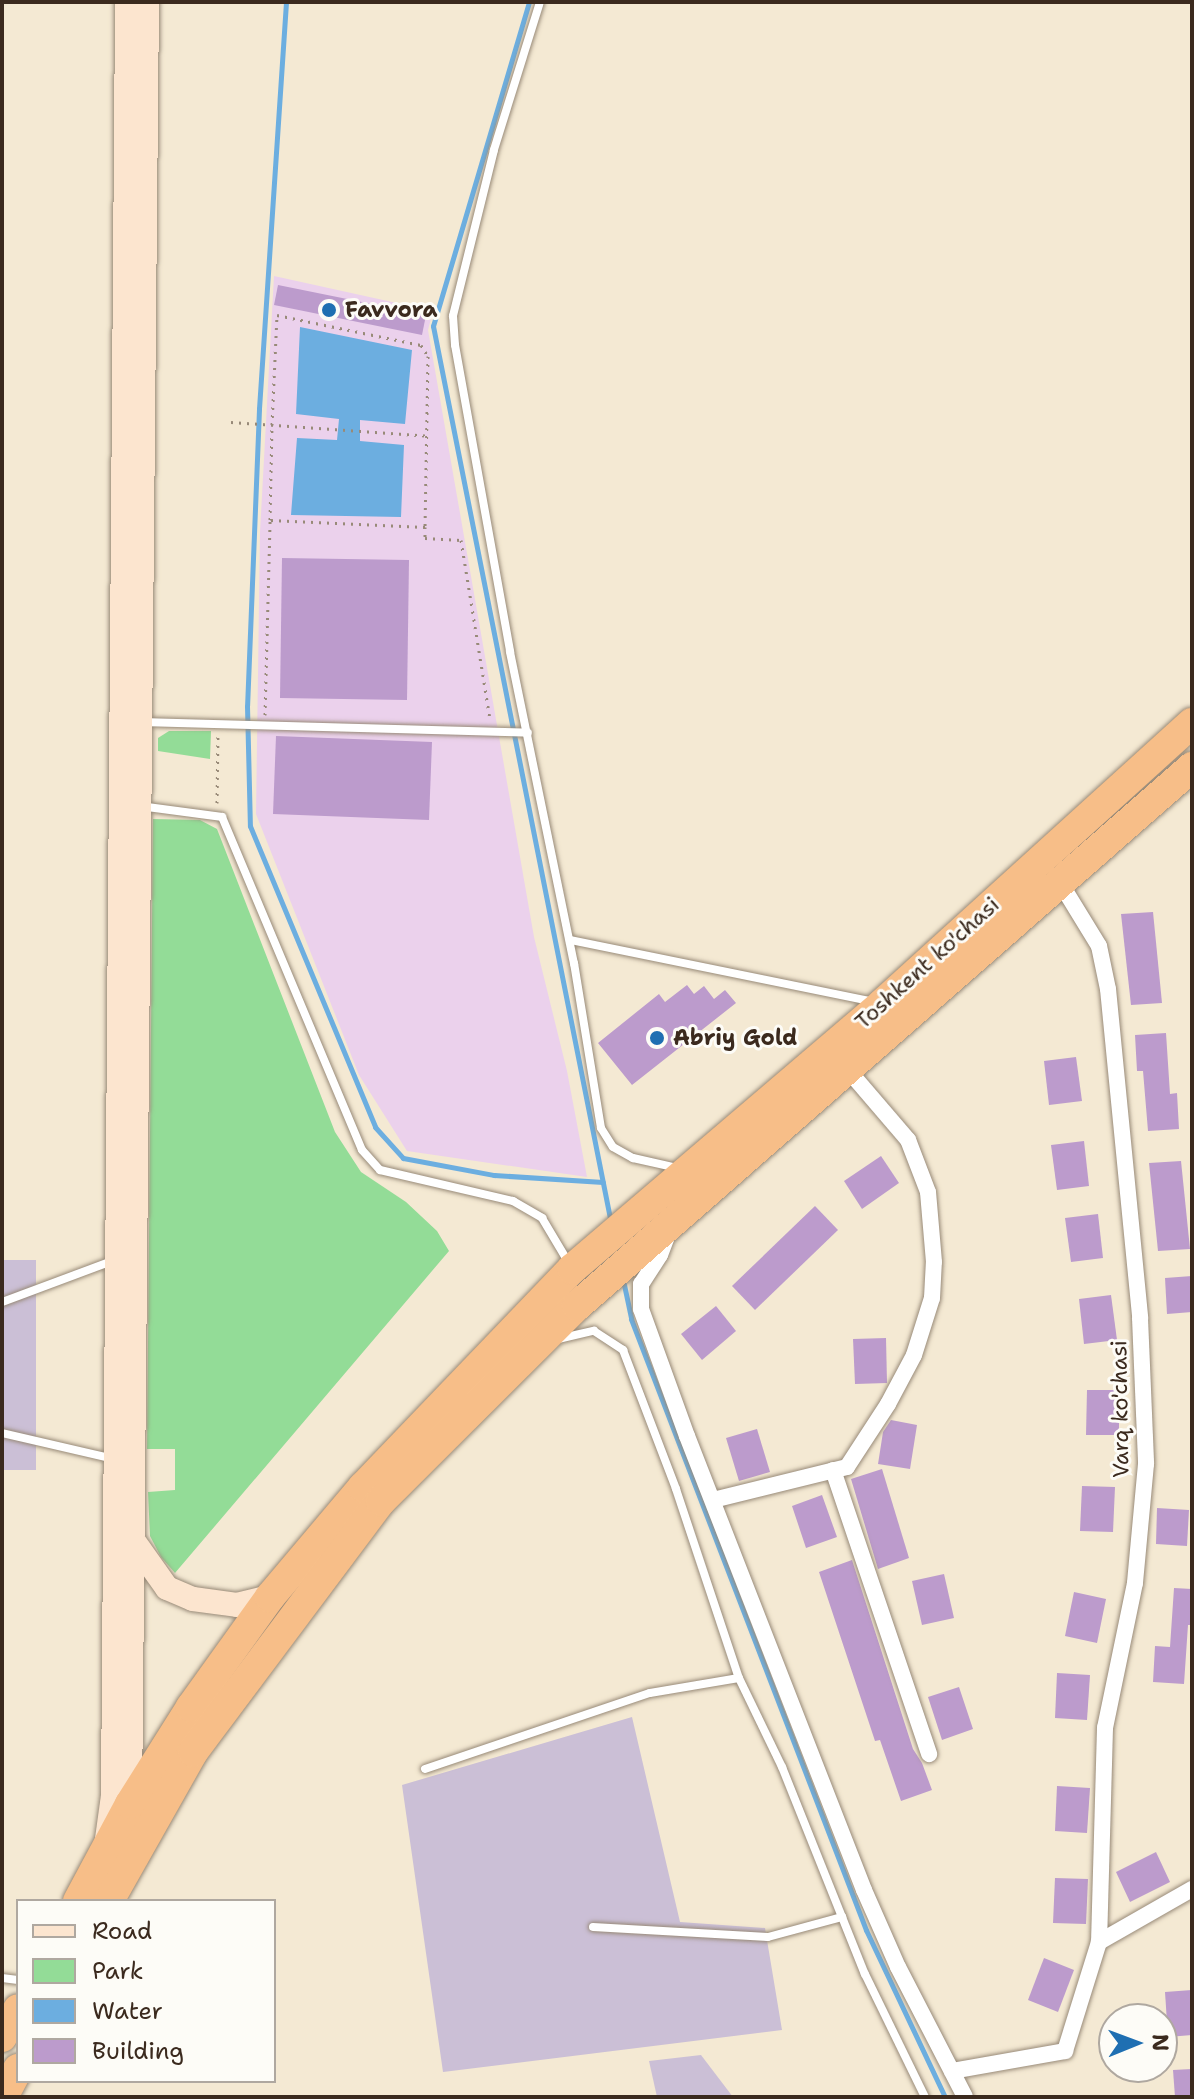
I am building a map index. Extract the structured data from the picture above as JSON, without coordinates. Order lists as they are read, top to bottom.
{
  "streets": {
    "highway": ["Toshkent ko'chasi"],
    "street": ["Varq ko'chasi"]
  },
  "crossings": [
    ["Toshkent ko'chasi", "Varq ko'chasi"]
  ],
  "places": ["Favvora", "Abriy Gold"],
  "legend": [
    "Road",
    "Park",
    "Water",
    "Building"
  ],
  "north": "right"
}
